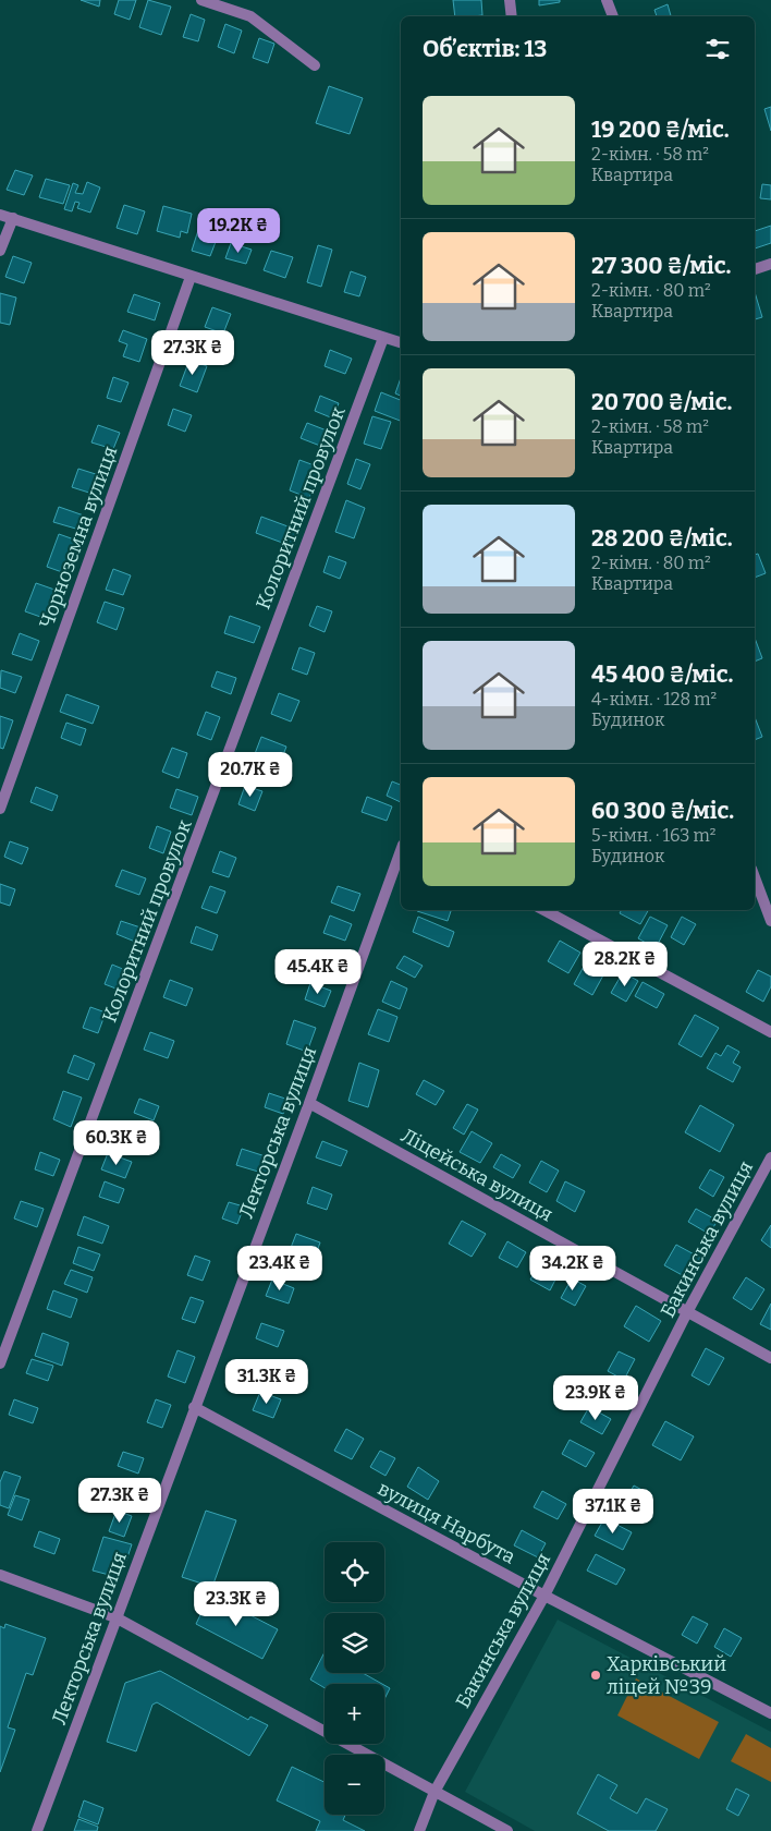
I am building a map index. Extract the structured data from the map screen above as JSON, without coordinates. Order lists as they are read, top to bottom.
{
  "streets": {
    "street": [
      "Колоритний провулок",
      "Чорноземна вулиця",
      "Лекторська вулиця",
      "Ліцейська вулиця",
      "Бакинська вулиця",
      "вулиця Нарбута"
    ]
  },
  "crossings": [
    ["Лекторська вулиця", "Ліцейська вулиця"],
    ["Лекторська вулиця", "вулиця Нарбута"],
    ["Ліцейська вулиця", "Бакинська вулиця"],
    ["Бакинська вулиця", "вулиця Нарбута"]
  ],
  "places": ["Харківський ліцей №39"],
  "page": {
    "heading": "Об’єктів: 13",
    "list": [
      {
        "name": "19 200 ₴/міс.",
        "note": "2-кімн. · 58 m² · Квартира"
      },
      {
        "name": "27 300 ₴/міс.",
        "note": "2-кімн. · 80 m² · Квартира"
      },
      {
        "name": "20 700 ₴/міс.",
        "note": "2-кімн. · 58 m² · Квартира"
      },
      {
        "name": "28 200 ₴/міс.",
        "note": "2-кімн. · 80 m² · Квартира"
      },
      {
        "name": "45 400 ₴/міс.",
        "note": "4-кімн. · 128 m² · Будинок"
      },
      {
        "name": "60 300 ₴/міс.",
        "note": "5-кімн. · 163 m² · Будинок"
      }
    ],
    "price": [
      "19.2K ₴",
      "27.3K ₴",
      "20.7K ₴",
      "28.2K ₴",
      "45.4K ₴",
      "60.3K ₴",
      "23.4K ₴",
      "34.2K ₴",
      "31.3K ₴",
      "23.9K ₴",
      "27.3K ₴",
      "37.1K ₴",
      "23.3K ₴"
    ],
    "map_buttons": ["+", "−"]
  }
}
